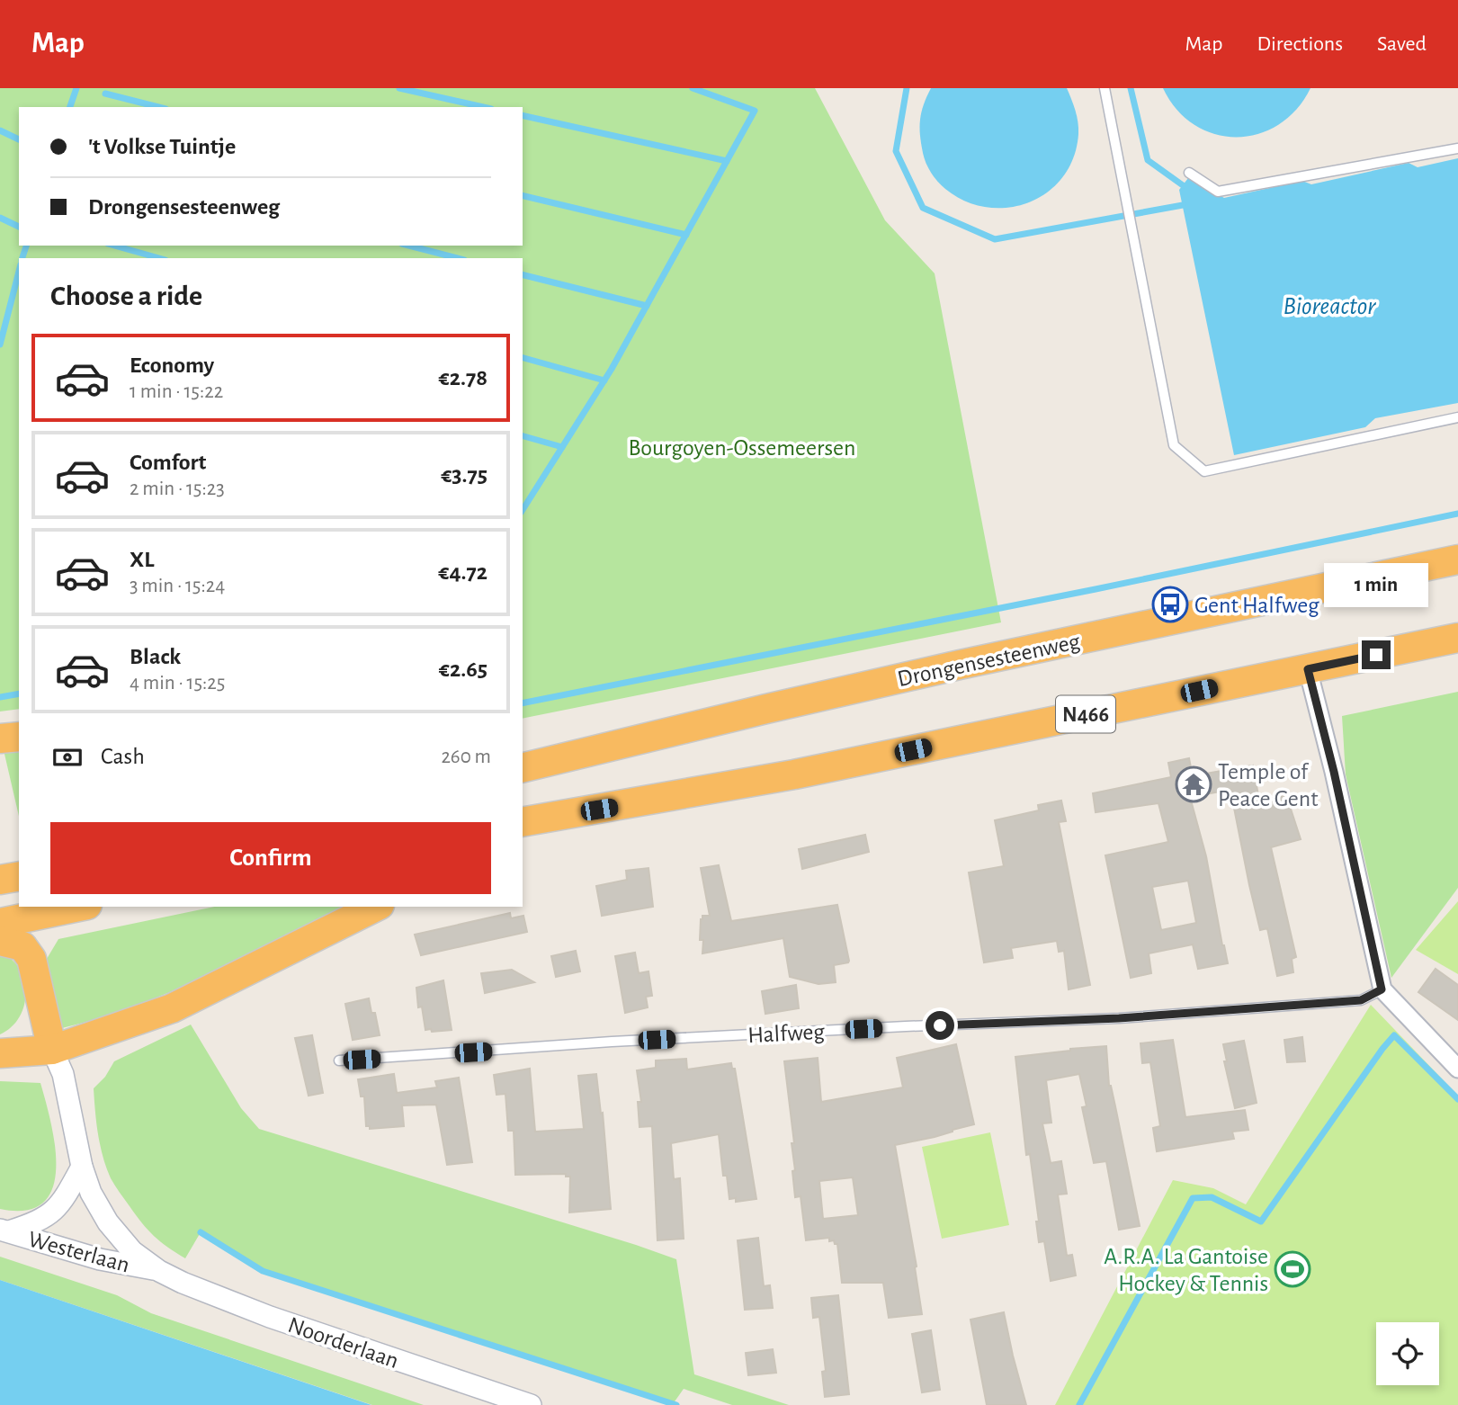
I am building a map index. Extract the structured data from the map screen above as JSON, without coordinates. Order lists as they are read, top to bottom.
{
  "streets": {
    "highway": ["Drongensesteenweg", "N466"],
    "street": ["Westerlaan", "Noorderlaan"],
    "lane": ["Halfweg"]
  },
  "crossings": [
    ["Westerlaan", "Noorderlaan"]
  ],
  "water": ["Bioreactor"],
  "parks": ["Bourgoyen-Ossemeersen"],
  "places": {
    "bus stop": ["Gent Halfweg"],
    "temple": ["Temple of Peace Gent"],
    "sports": ["A.R.A. La Gantoise Hockey & Tennis"]
  },
  "page": {
    "header": "Map",
    "nav": ["Map", "Directions", "Saved"],
    "banner": ["'t Volkse Tuintje", "Drongensesteenweg"],
    "heading": "Choose a ride",
    "list": [
      {
        "name": "Economy",
        "note": "1 min · 15:22",
        "value": "€2.78"
      },
      {
        "name": "Comfort",
        "note": "2 min · 15:23",
        "value": "€3.75"
      },
      {
        "name": "XL",
        "note": "3 min · 15:24",
        "value": "€4.72"
      },
      {
        "name": "Black",
        "note": "4 min · 15:25",
        "value": "€2.65"
      }
    ],
    "bubble": "1 min",
    "pay": ["Cash", "260 m"],
    "buttons": "Confirm"
  }
}
